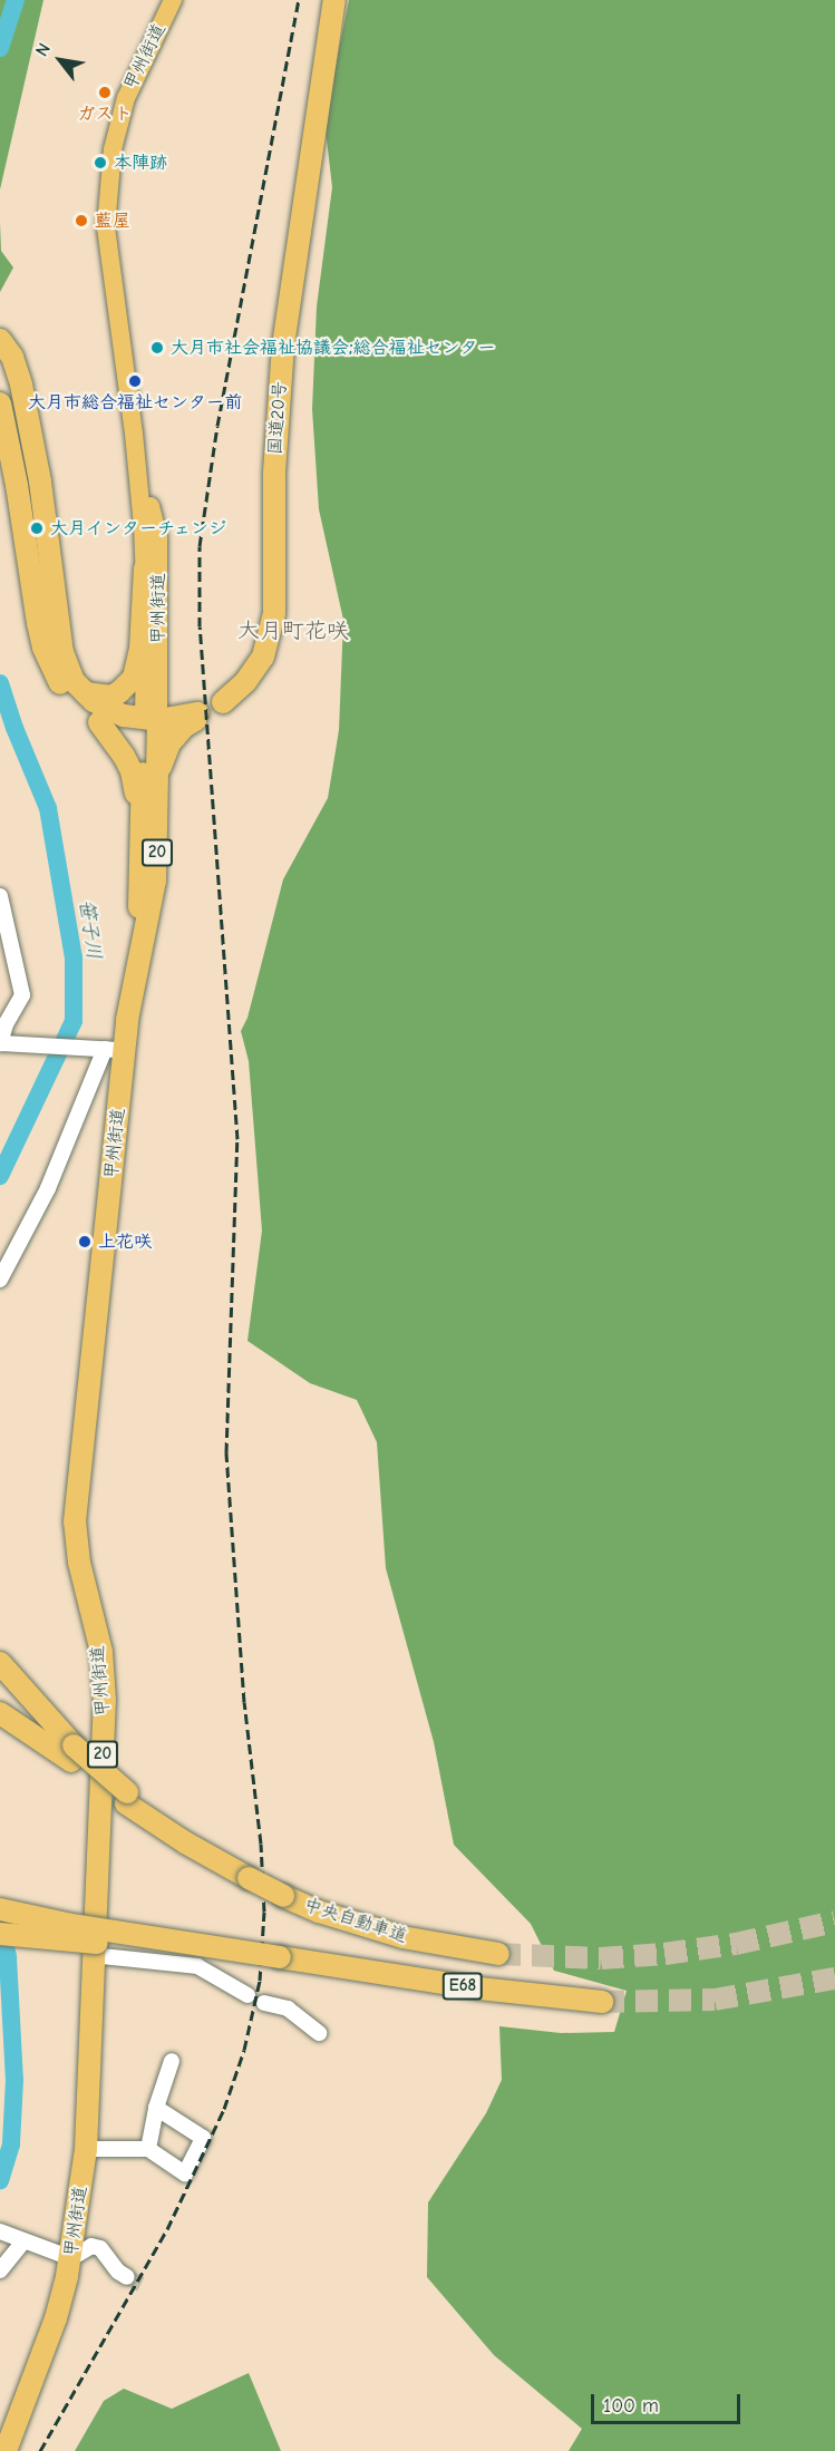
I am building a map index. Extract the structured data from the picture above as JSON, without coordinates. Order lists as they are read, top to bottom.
{
  "streets": {
    "highway": [
      "甲州街道",
      "国道20号",
      "20",
      "中央自動車道",
      "E68"
    ]
  },
  "districts": ["大月町花咲"],
  "water": ["笹子川"],
  "places": [
    "ガスト",
    "本陣跡",
    "藍屋",
    "大月市社会福祉協議会;総合福祉センター",
    "大月市総合福祉センター前",
    "大月インターチェンジ",
    "上花咲"
  ],
  "scale_bar": "100 m",
  "north": "top left"
}
